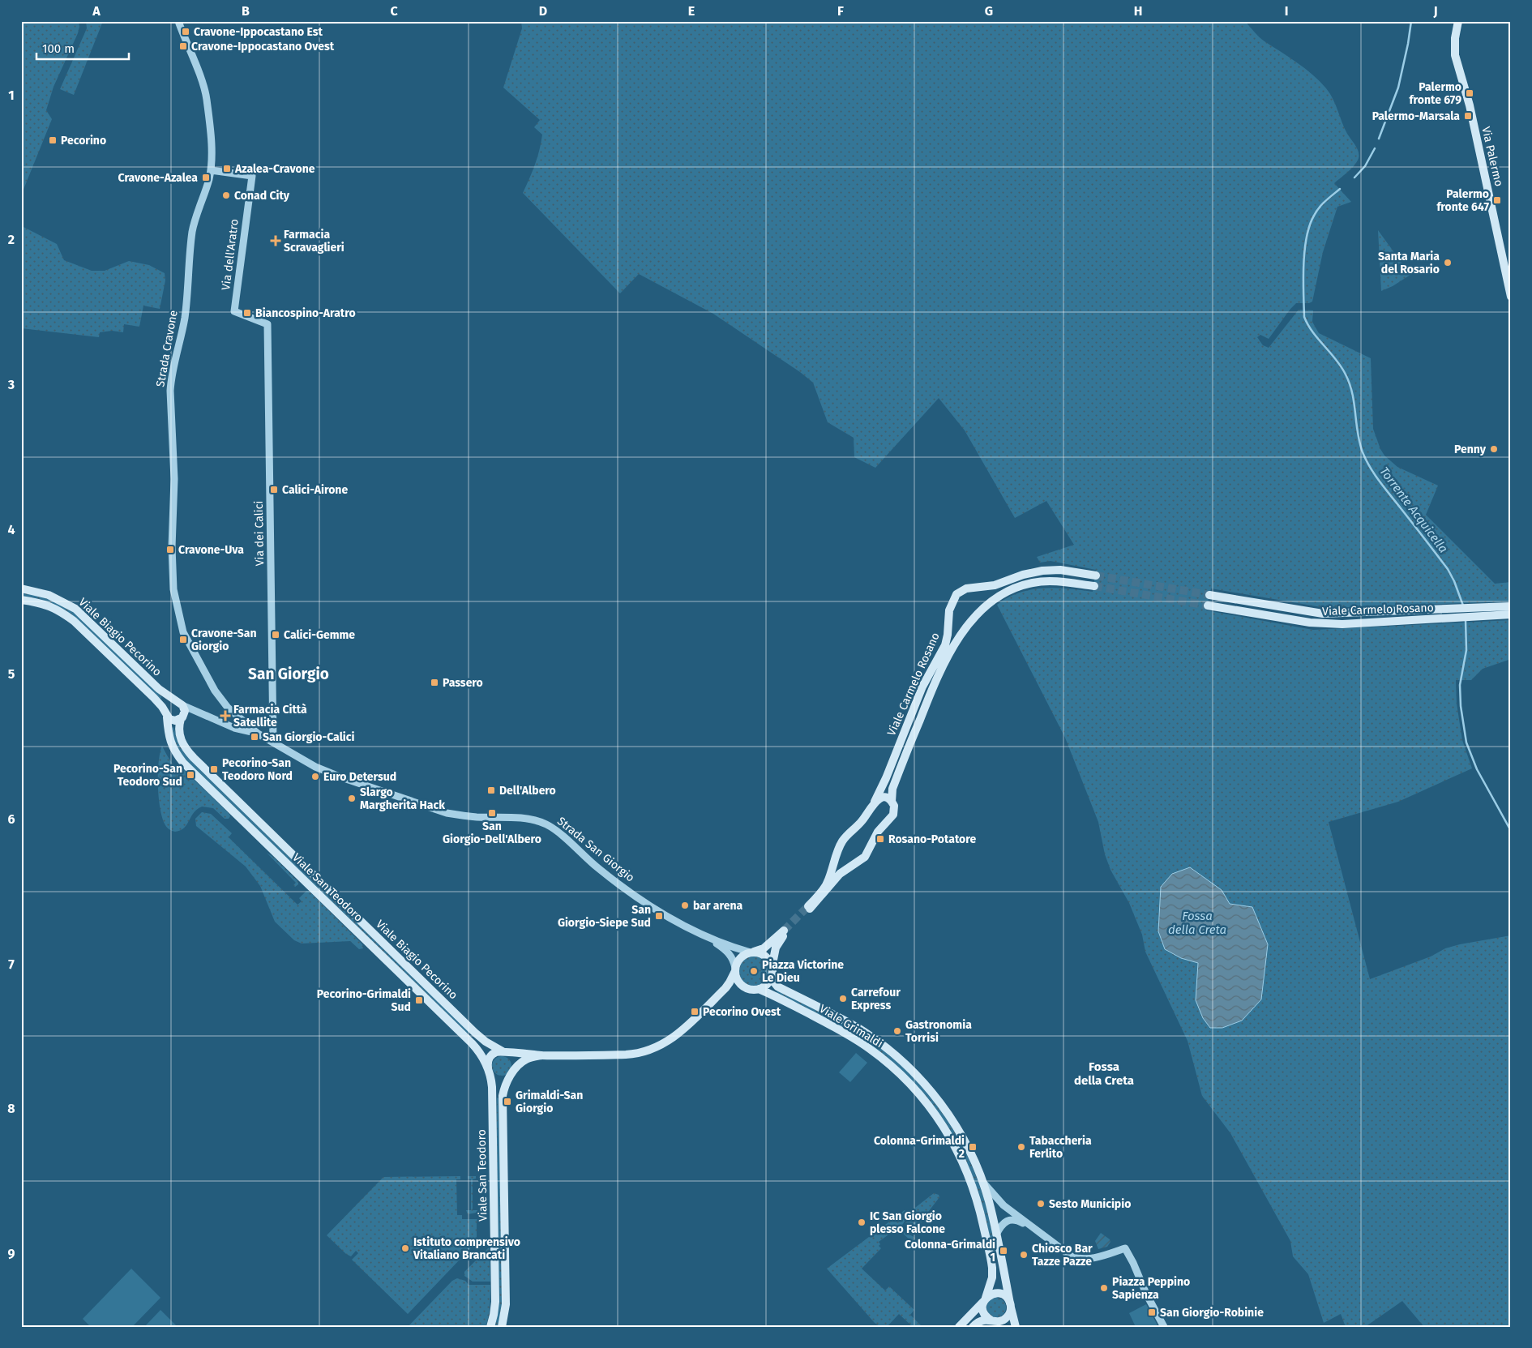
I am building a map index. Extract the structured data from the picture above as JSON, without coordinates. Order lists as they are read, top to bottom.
{
  "streets": {
    "main road": [
      "Via Palermo",
      "Viale Carmelo Rosano",
      "Viale Biagio Pecorino",
      "Viale San Teodoro",
      "Viale Grimaldi"
    ],
    "street": [
      "Via dell'Aratro",
      "Strada Cravone",
      "Via dei Calici",
      "Strada San Giorgio"
    ]
  },
  "crossings": [
    ["Via dell'Aratro", "Strada Cravone"],
    ["Via dell'Aratro", "Via dei Calici"],
    ["Strada Cravone", "Strada San Giorgio"],
    ["Via dei Calici", "Strada San Giorgio"],
    ["Viale Biagio Pecorino", "Strada San Giorgio"],
    ["Viale Biagio Pecorino", "Viale San Teodoro"],
    ["Strada San Giorgio", "Viale San Teodoro"]
  ],
  "districts": ["San Giorgio", "Fossa della Creta"],
  "water": ["Torrente Acquicella", "Fossa della Creta"],
  "places": {
    "transit": [
      "Cravone-Ippocastano Est",
      "Cravone-Ippocastano Ovest",
      "Palermo fronte 679",
      "Palermo-Marsala",
      "Pecorino",
      "Azalea-Cravone",
      "Cravone-Azalea",
      "Palermo fronte 647",
      "Biancospino-Aratro",
      "Calici-Airone",
      "Cravone-Uva",
      "Calici-Gemme",
      "Cravone-San Giorgio",
      "Passero",
      "San Giorgio-Calici",
      "Pecorino-San Teodoro Nord",
      "Pecorino-San Teodoro Sud",
      "Dell'Albero",
      "San Giorgio-Dell'Albero",
      "Rosano-Potatore",
      "San Giorgio-Siepe Sud",
      "Pecorino-Grimaldi Sud",
      "Pecorino Ovest",
      "Grimaldi-San Giorgio",
      "Colonna-Grimaldi 2",
      "Colonna-Grimaldi 1",
      "San Giorgio-Robinie"
    ],
    "other": [
      "Conad City",
      "Santa Maria del Rosario",
      "Penny",
      "Euro Detersud",
      "Slargo Margherita Hack",
      "bar arena",
      "Piazza Victorine Le Dieu",
      "Carrefour Express",
      "Gastronomia Torrisi",
      "Tabaccheria Ferlito",
      "Sesto Municipio",
      "IC San Giorgio plesso Falcone",
      "Istituto comprensivo Vitaliano Brancati",
      "Chiosco Bar Tazze Pazze",
      "Piazza Peppino Sapienza"
    ],
    "health": ["Farmacia Scravaglieri", "Farmacia Città Satellite"]
  },
  "scale_bar": "100 m",
  "grid": {
    "columns": [
      "A",
      "B",
      "C",
      "D",
      "E",
      "F",
      "G",
      "H",
      "I",
      "J"
    ],
    "rows": [
      "1",
      "2",
      "3",
      "4",
      "5",
      "6",
      "7",
      "8",
      "9"
    ]
  }
}
